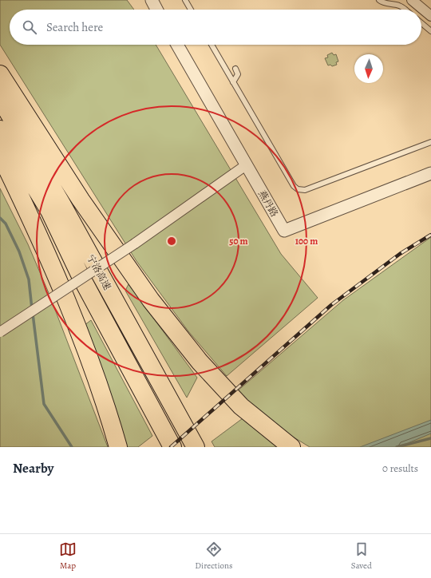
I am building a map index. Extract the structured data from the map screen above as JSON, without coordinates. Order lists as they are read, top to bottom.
{
  "streets": {
    "highway": ["宁洛高速"],
    "street": ["燕丹路"]
  },
  "north": "bottom",
  "page": {
    "search": "Search here",
    "heading": ["Nearby", "0 results"],
    "nav": ["Map", "Directions", "Saved"]
  },
  "rings": ["50 m", "100 m"]
}
